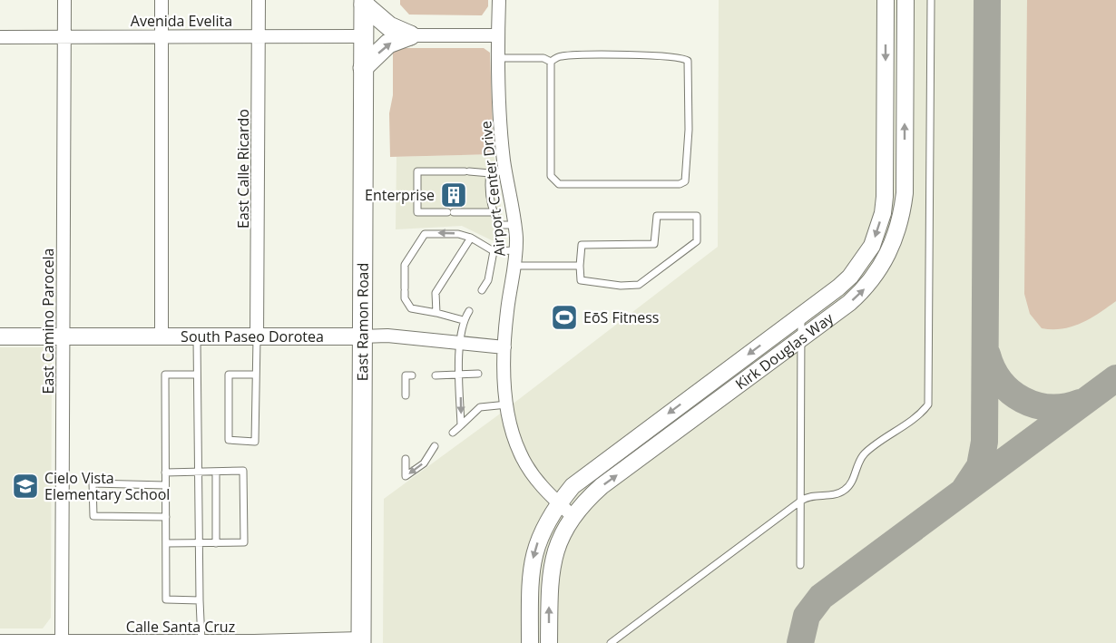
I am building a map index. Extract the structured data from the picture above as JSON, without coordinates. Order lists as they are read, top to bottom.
{
  "streets": {
    "main road": ["East Ramon Road"],
    "street": [
      "Avenida Evelita",
      "East Calle Ricardo",
      "Airport Center Drive",
      "East Camino Parocela",
      "South Paseo Dorotea",
      "Kirk Douglas Way",
      "Calle Santa Cruz"
    ]
  },
  "crossings": [
    ["Avenida Evelita", "East Calle Ricardo"],
    ["Avenida Evelita", "East Camino Parocela"],
    ["Avenida Evelita", "East Ramon Road"],
    ["East Calle Ricardo", "South Paseo Dorotea"],
    ["Airport Center Drive", "South Paseo Dorotea"],
    ["Airport Center Drive", "Kirk Douglas Way"],
    ["East Camino Parocela", "South Paseo Dorotea"],
    ["East Camino Parocela", "Calle Santa Cruz"],
    ["East Ramon Road", "South Paseo Dorotea"],
    ["East Ramon Road", "Calle Santa Cruz"]
  ],
  "places": {
    "building": ["Enterprise"],
    "sports": ["EōS Fitness"],
    "school or university": ["Cielo Vista Elementary School"]
  }
}
